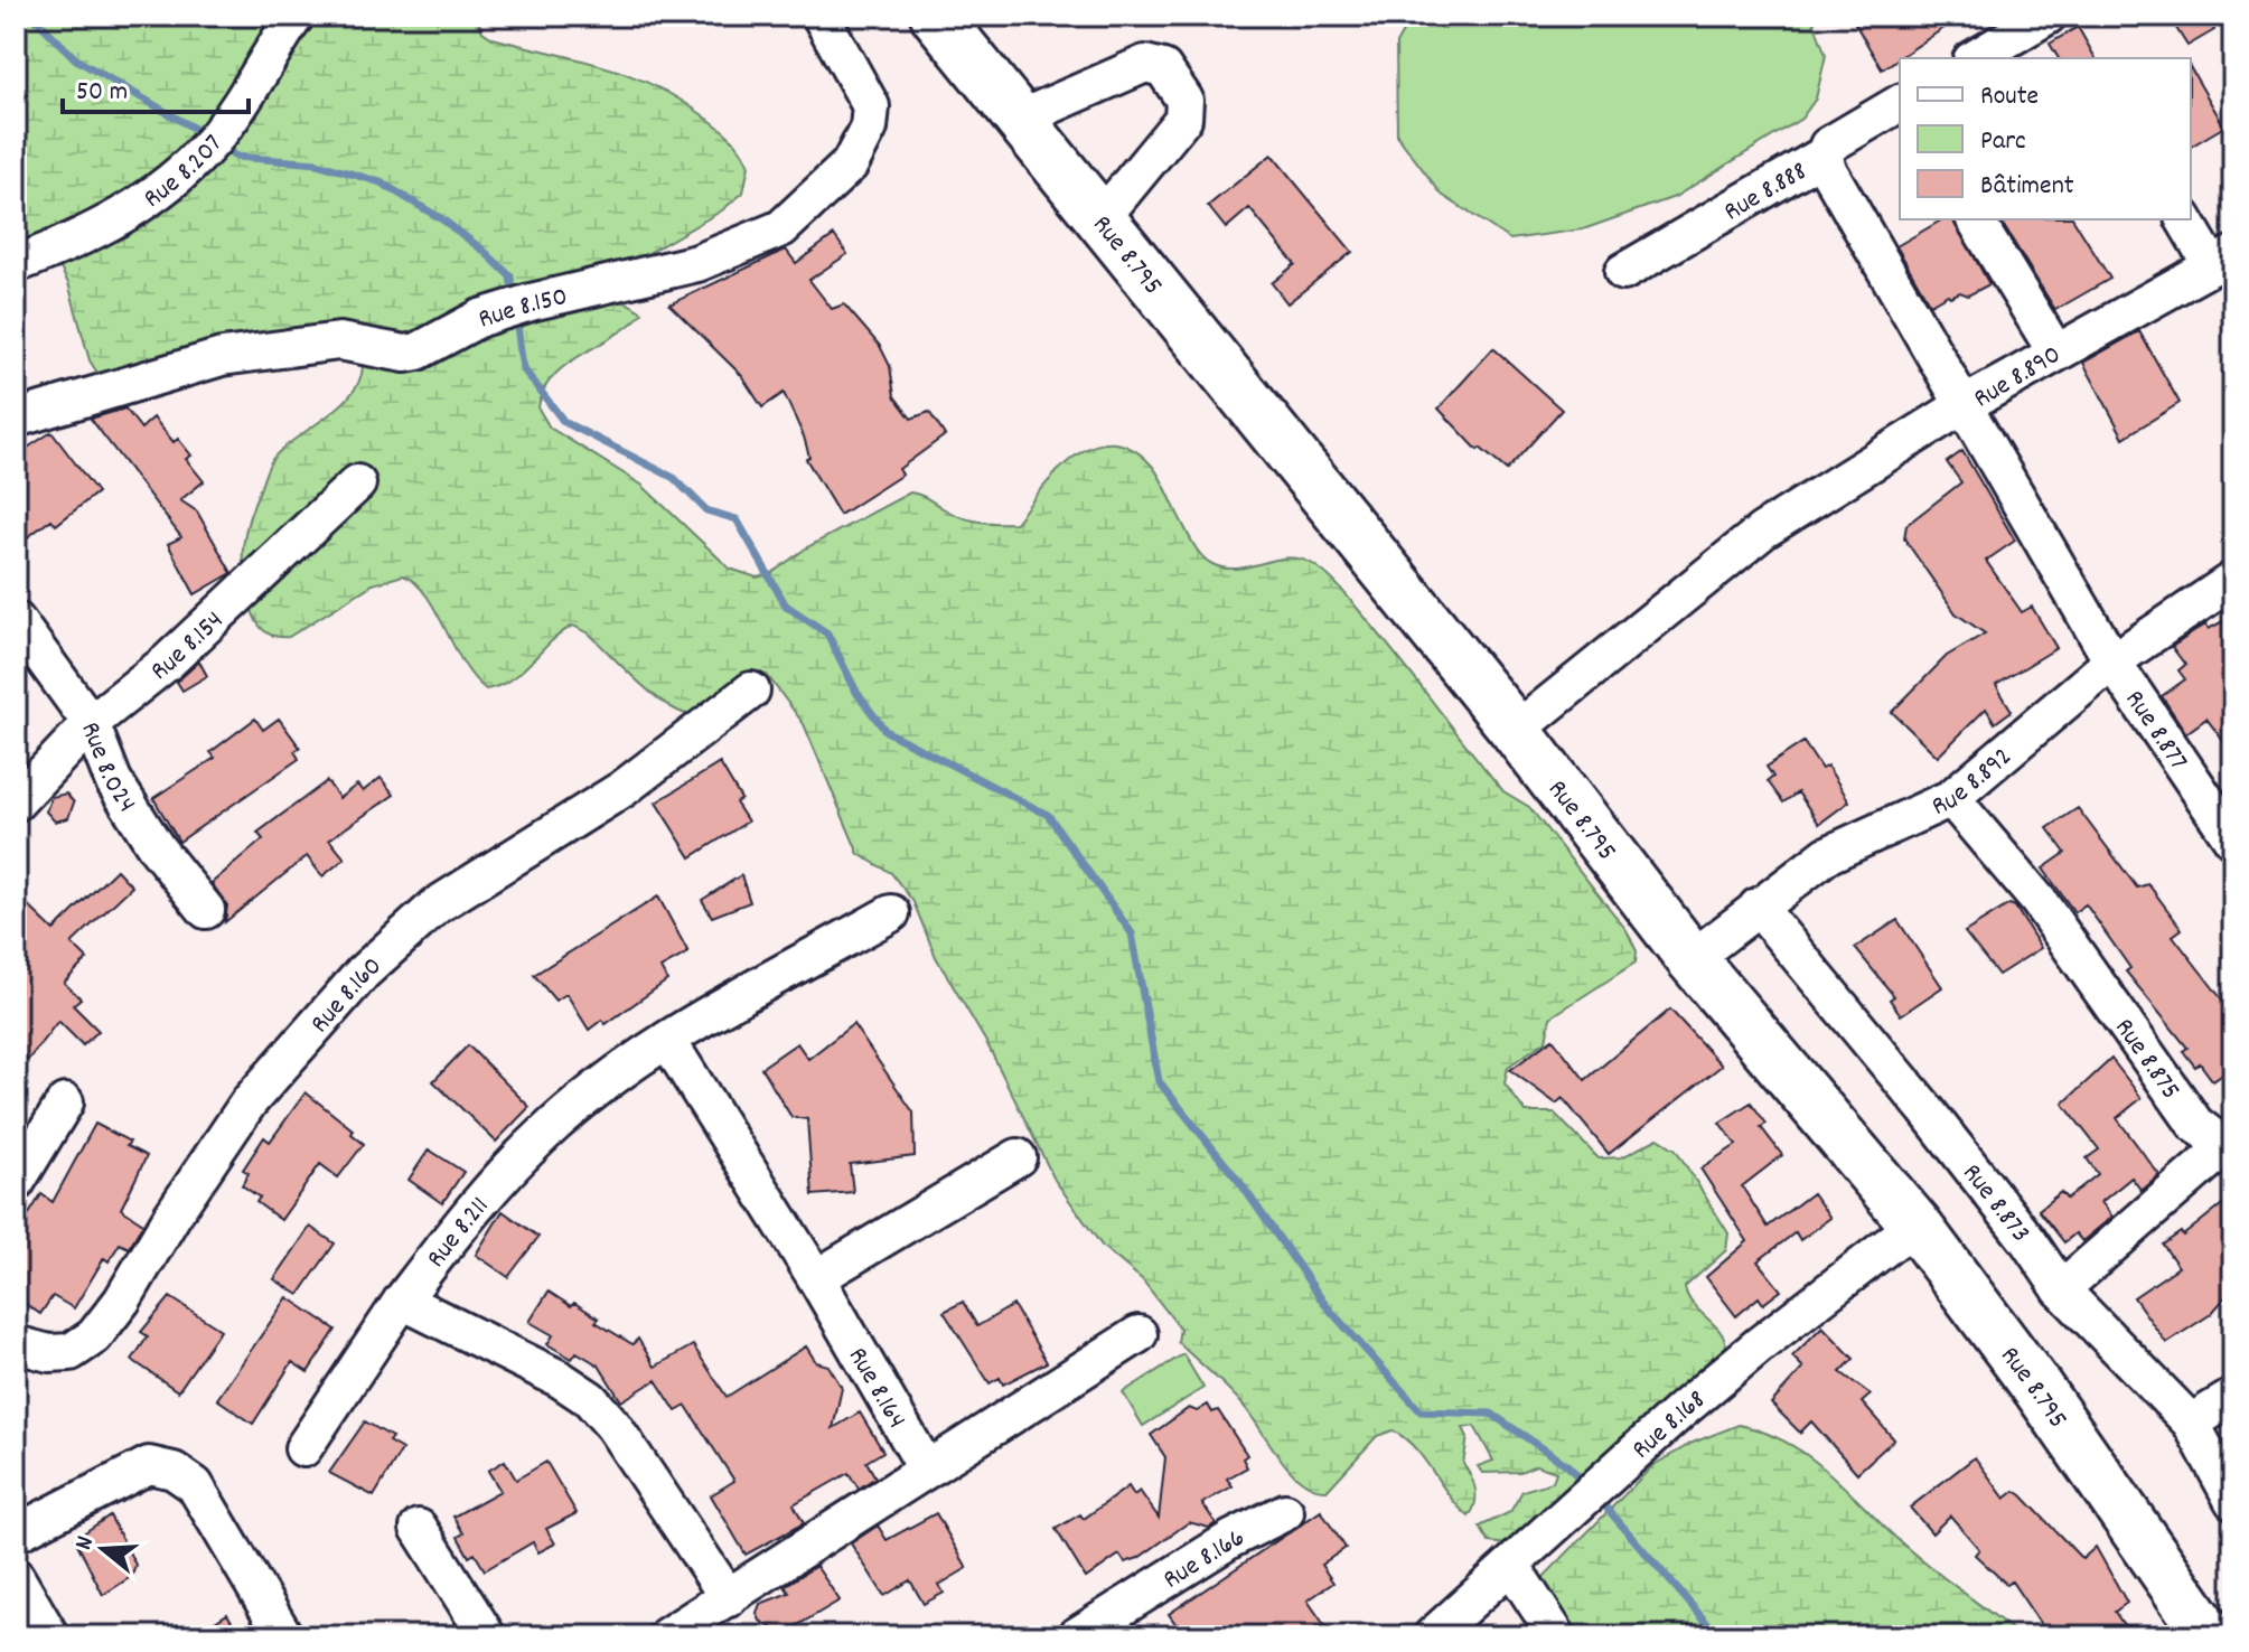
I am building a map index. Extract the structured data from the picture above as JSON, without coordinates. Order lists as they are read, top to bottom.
{
  "streets": {
    "highway": ["Rue 8.795"],
    "street": [
      "Rue 8.207",
      "Rue 8.888",
      "Rue 8.150",
      "Rue 8.890",
      "Rue 8.154",
      "Rue 8.877",
      "Rue 8.024",
      "Rue 8.892",
      "Rue 8.160",
      "Rue 8.875",
      "Rue 8.873",
      "Rue 8.211",
      "Rue 8.164",
      "Rue 8.168",
      "Rue 8.166"
    ]
  },
  "crossings": [
    ["Rue 8.795", "Rue 8.892"],
    ["Rue 8.795", "Rue 8.168"],
    ["Rue 8.890", "Rue 8.877"],
    ["Rue 8.890", "Rue 8.892"],
    ["Rue 8.154", "Rue 8.024"],
    ["Rue 8.877", "Rue 8.892"],
    ["Rue 8.892", "Rue 8.875"],
    ["Rue 8.892", "Rue 8.873"],
    ["Rue 8.875", "Rue 8.873"],
    ["Rue 8.211", "Rue 8.164"]
  ],
  "legend": ["Route", "Parc", "Bâtiment"],
  "scale_bar": "50 m",
  "north": "left"
}
